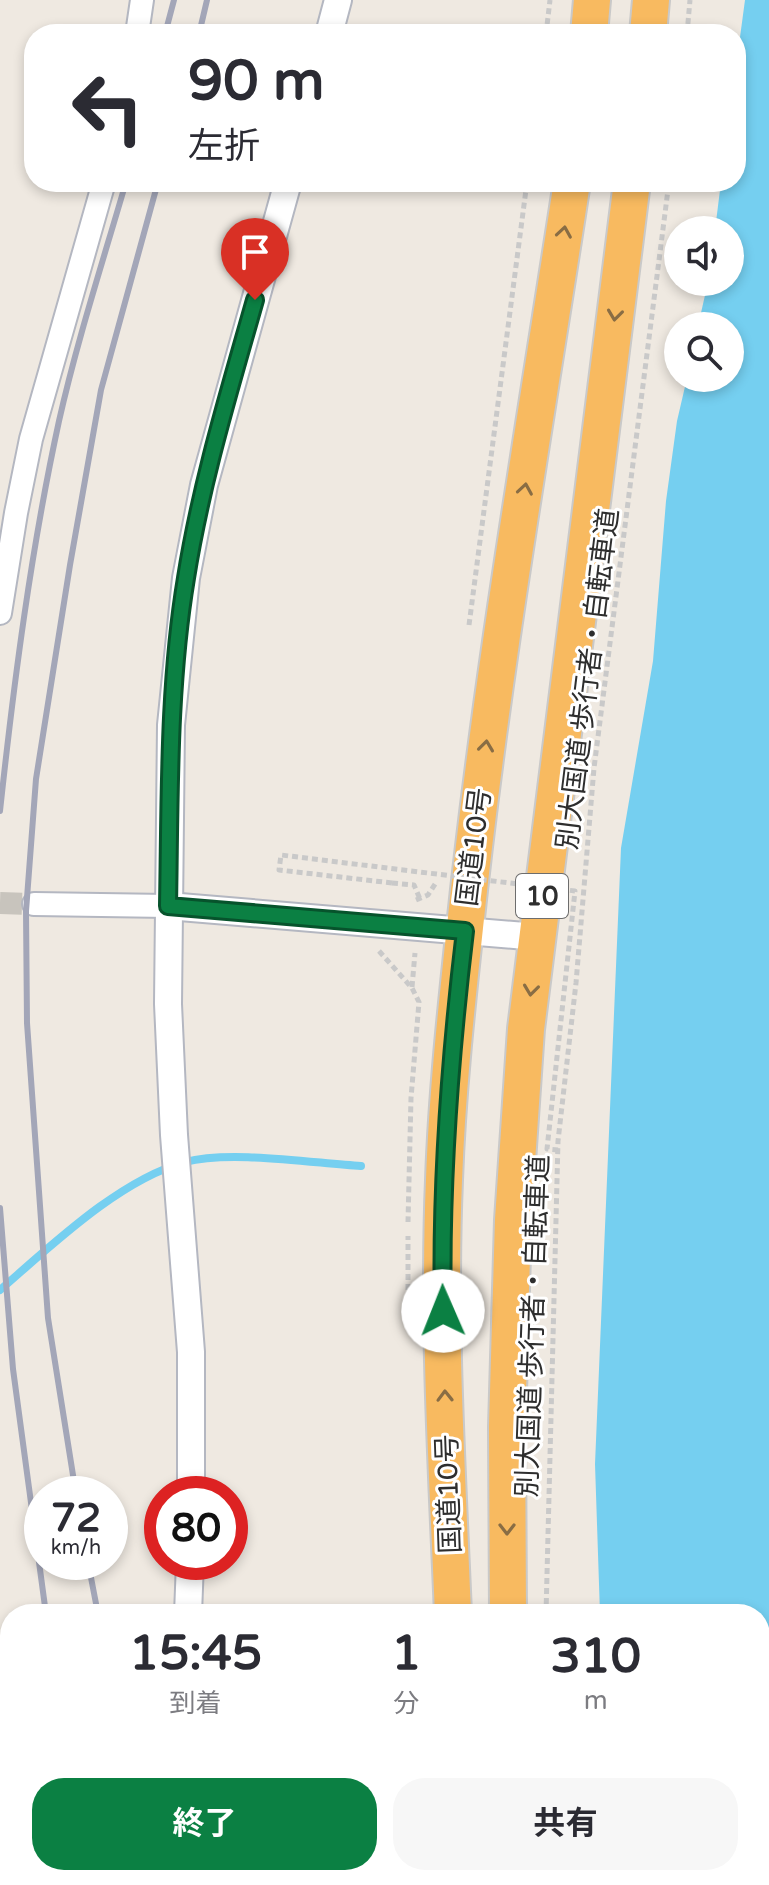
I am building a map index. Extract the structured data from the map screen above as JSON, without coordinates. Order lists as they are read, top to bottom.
{
  "streets": {
    "highway": ["国道10号", "10"],
    "path": ["別大国道 歩行者・自転車道"]
  },
  "page": {
    "turn": ["90 m", "左折"],
    "speed": "72 km/h",
    "limit": "80",
    "eta": [
      "15:45",
      "到着",
      "1",
      "分",
      "310",
      "m"
    ],
    "buttons": ["終了", "共有"]
  }
}
